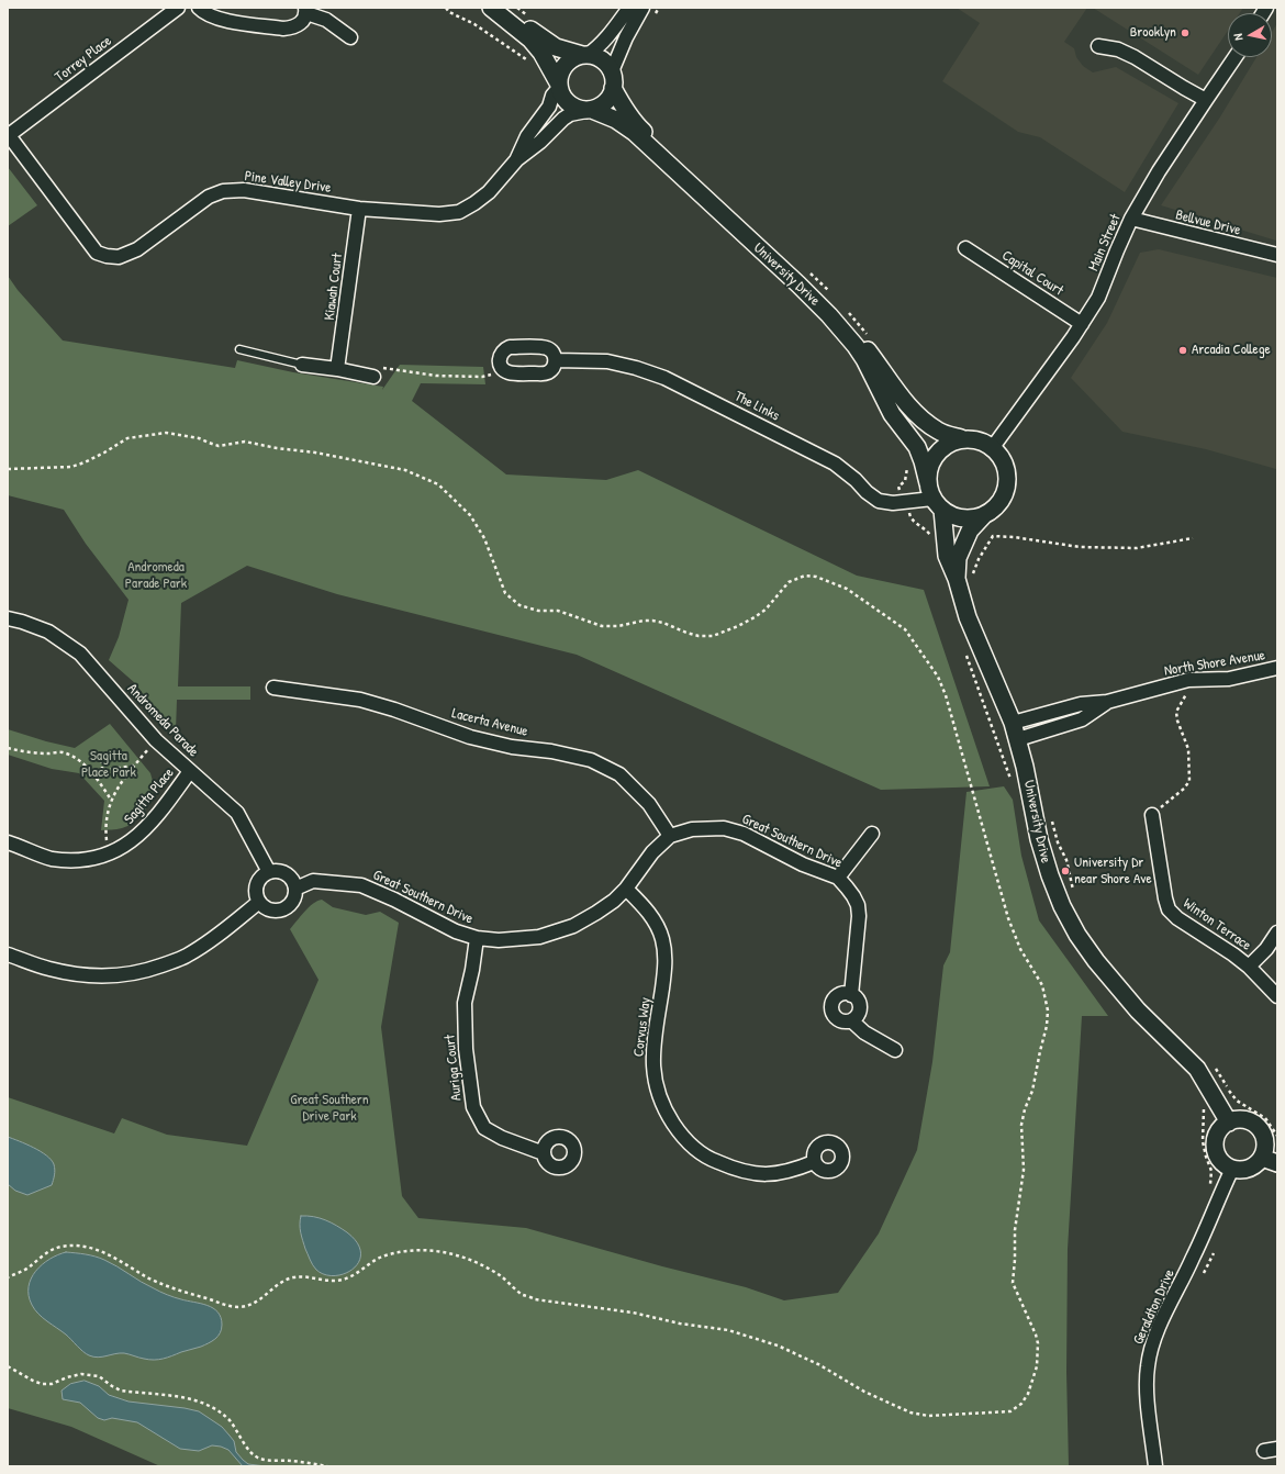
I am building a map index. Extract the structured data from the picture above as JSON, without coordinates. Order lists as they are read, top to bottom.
{
  "streets": {
    "street": [
      "Torrey Place",
      "Pine Valley Drive",
      "Bellvue Drive",
      "Main Street",
      "Capital Court",
      "University Drive",
      "Kiawah Court",
      "The Links",
      "North Shore Avenue",
      "Andromeda Parade",
      "Lacerta Avenue",
      "Sagitta Place",
      "Great Southern Drive",
      "Winton Terrace",
      "Corvus Way",
      "Auriga Court",
      "Geraldton Drive"
    ]
  },
  "crossings": [
    ["Torrey Place", "Pine Valley Drive"],
    ["Pine Valley Drive", "University Drive"],
    ["Pine Valley Drive", "Kiawah Court"],
    ["Bellvue Drive", "Main Street"],
    ["Main Street", "Capital Court"],
    ["Main Street", "University Drive"],
    ["Main Street", "The Links"],
    ["University Drive", "The Links"],
    ["University Drive", "North Shore Avenue"],
    ["University Drive", "Geraldton Drive"],
    ["Andromeda Parade", "Sagitta Place"],
    ["Andromeda Parade", "Great Southern Drive"],
    ["Lacerta Avenue", "Great Southern Drive"],
    ["Great Southern Drive", "Corvus Way"],
    ["Great Southern Drive", "Auriga Court"]
  ],
  "parks": ["Andromeda Parade Park", "Sagitta Place Park", "Great Southern Drive Park"],
  "places": ["Brooklyn", "Arcadia College", "University Dr near Shore Ave"],
  "north": "left"
}
